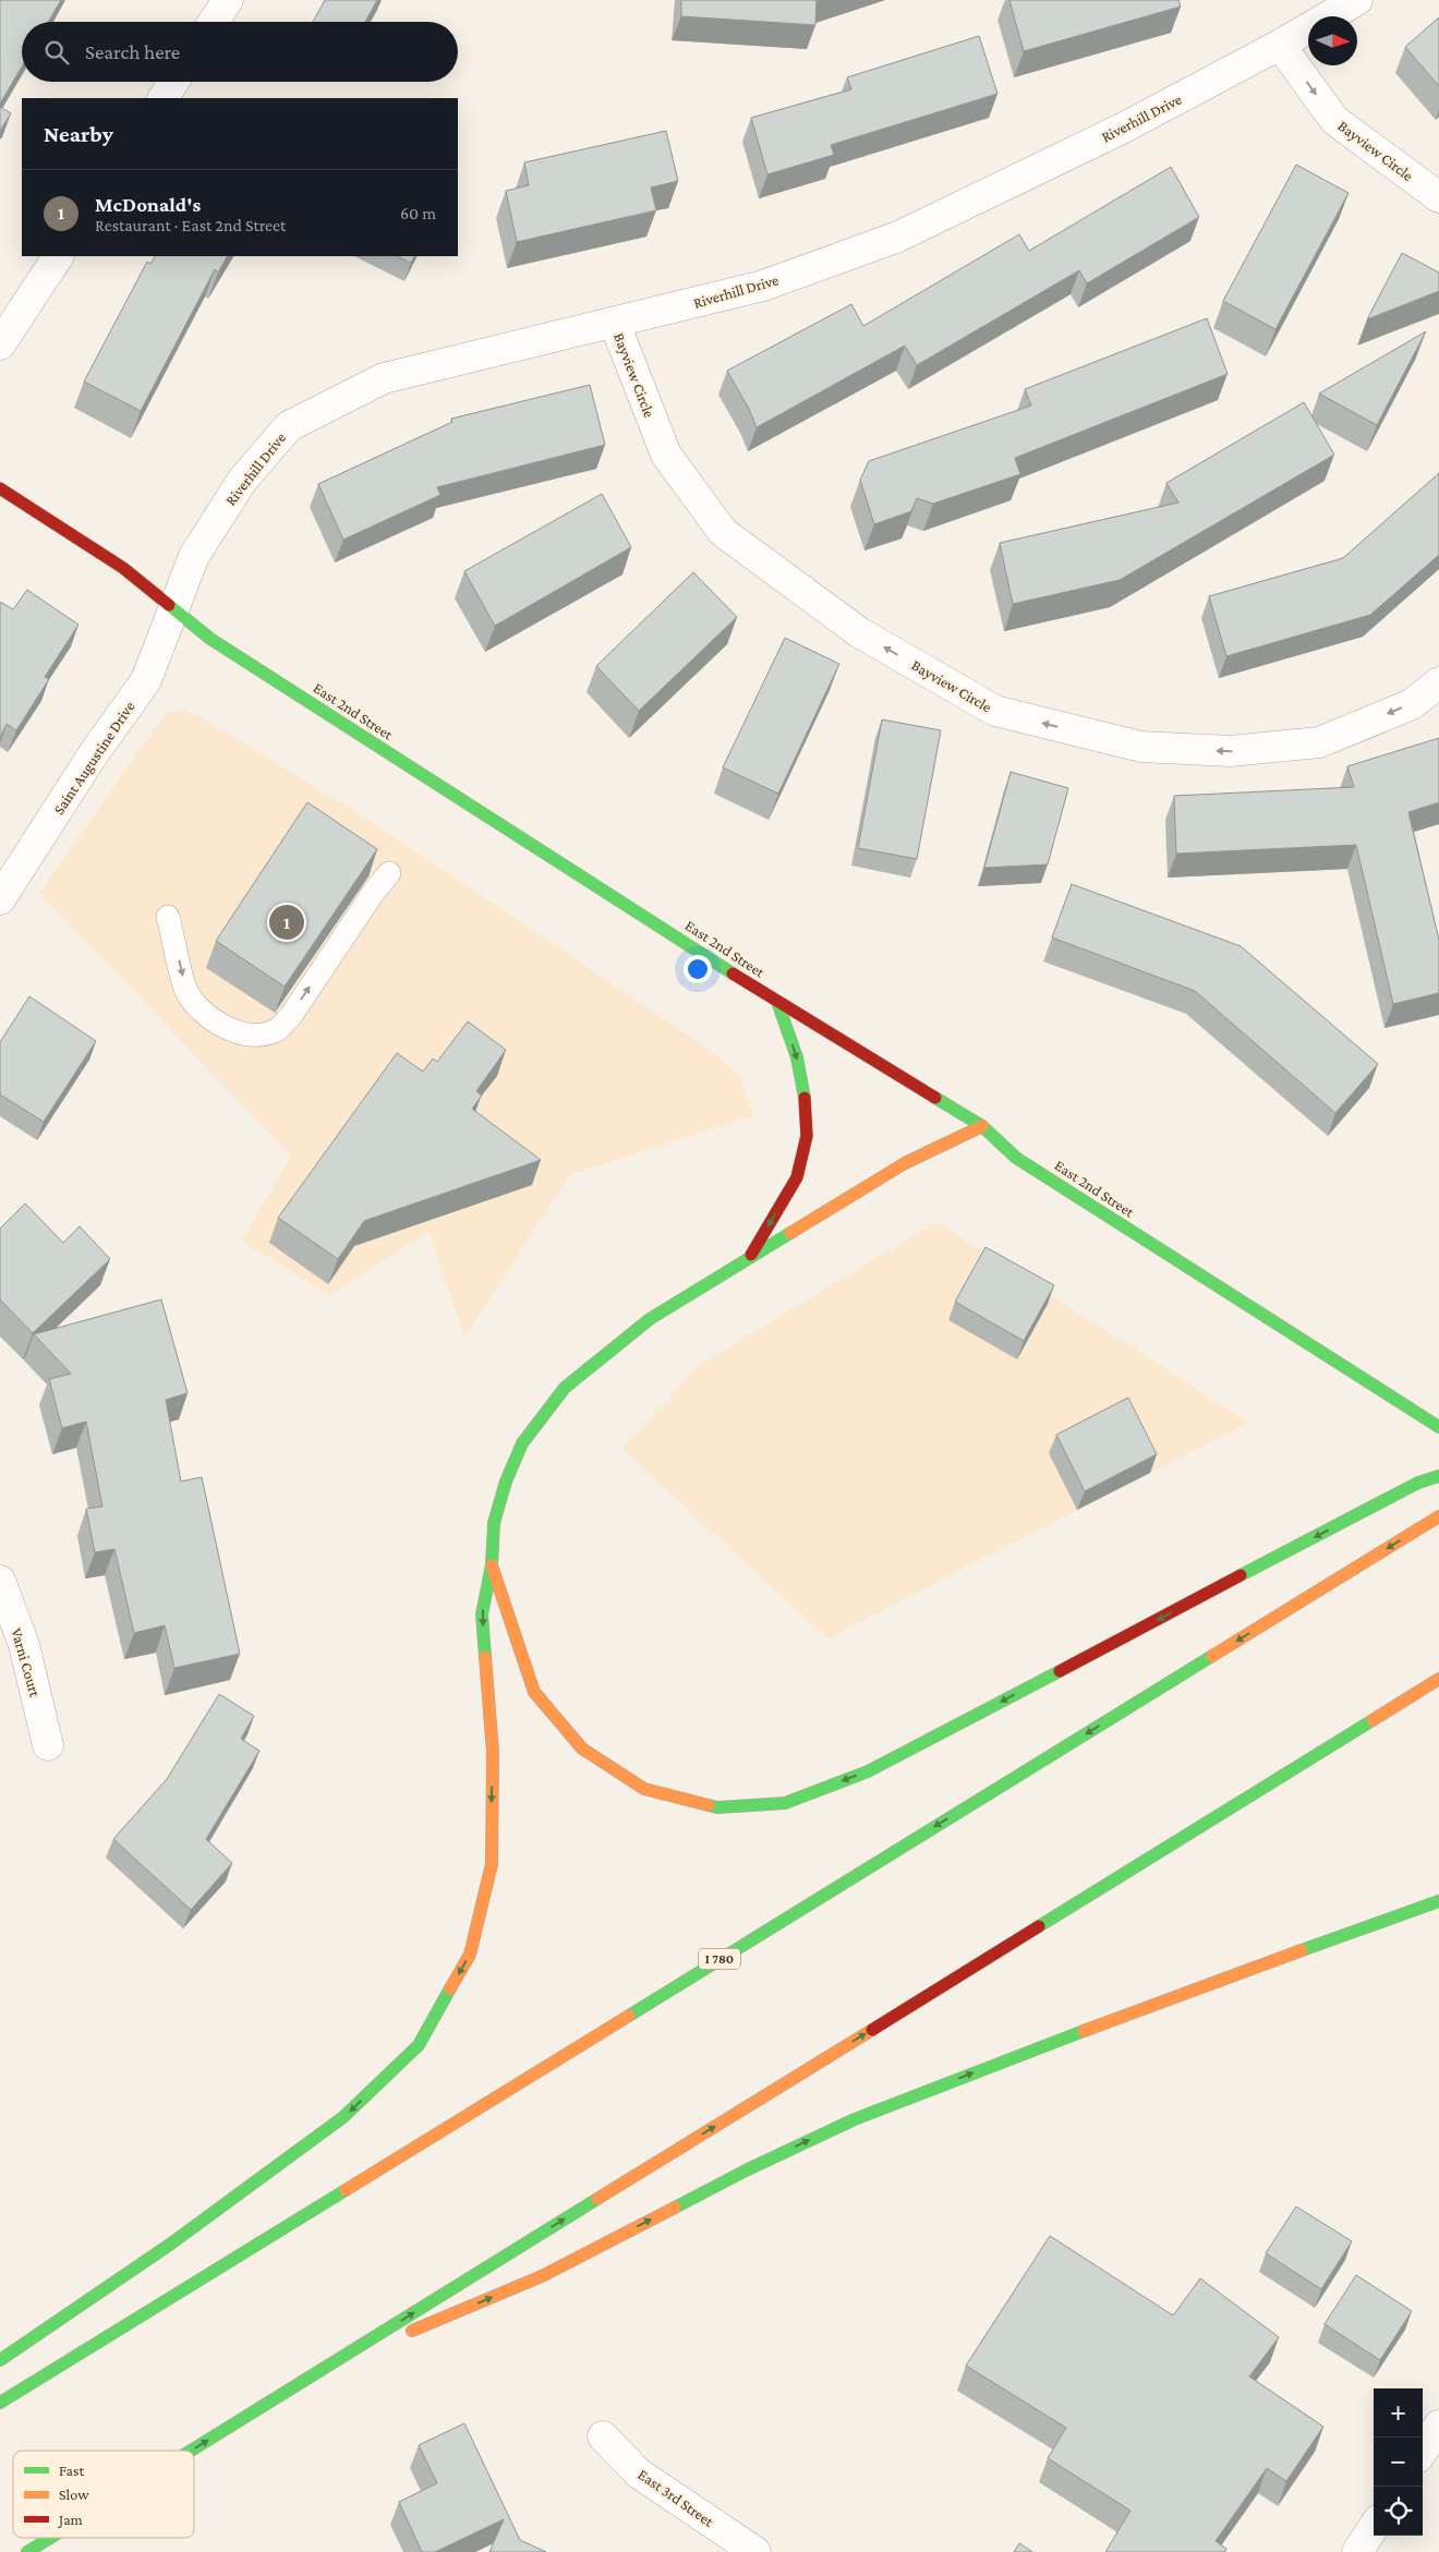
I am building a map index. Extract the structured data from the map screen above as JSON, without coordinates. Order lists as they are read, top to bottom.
{
  "streets": {
    "main road": ["East 2nd Street", "I 780"],
    "street": [
      "Riverhill Drive",
      "Bayview Circle",
      "Saint Augustine Drive",
      "Varni Court",
      "East 3rd Street"
    ]
  },
  "crossings": [
    ["Riverhill Drive", "Bayview Circle"],
    ["Riverhill Drive", "East 2nd Street"],
    ["Riverhill Drive", "Saint Augustine Drive"],
    ["East 2nd Street", "Saint Augustine Drive"]
  ],
  "legend": ["Fast", "Slow", "Jam"],
  "north": "right",
  "page": {
    "search": "Search here",
    "heading": "Nearby",
    "list": [
      {
        "mark": "1",
        "name": "McDonald's",
        "note": "Restaurant · East 2nd Street",
        "value": "60 m"
      }
    ],
    "pins": "1",
    "map_buttons": ["+", "−"]
  }
}
